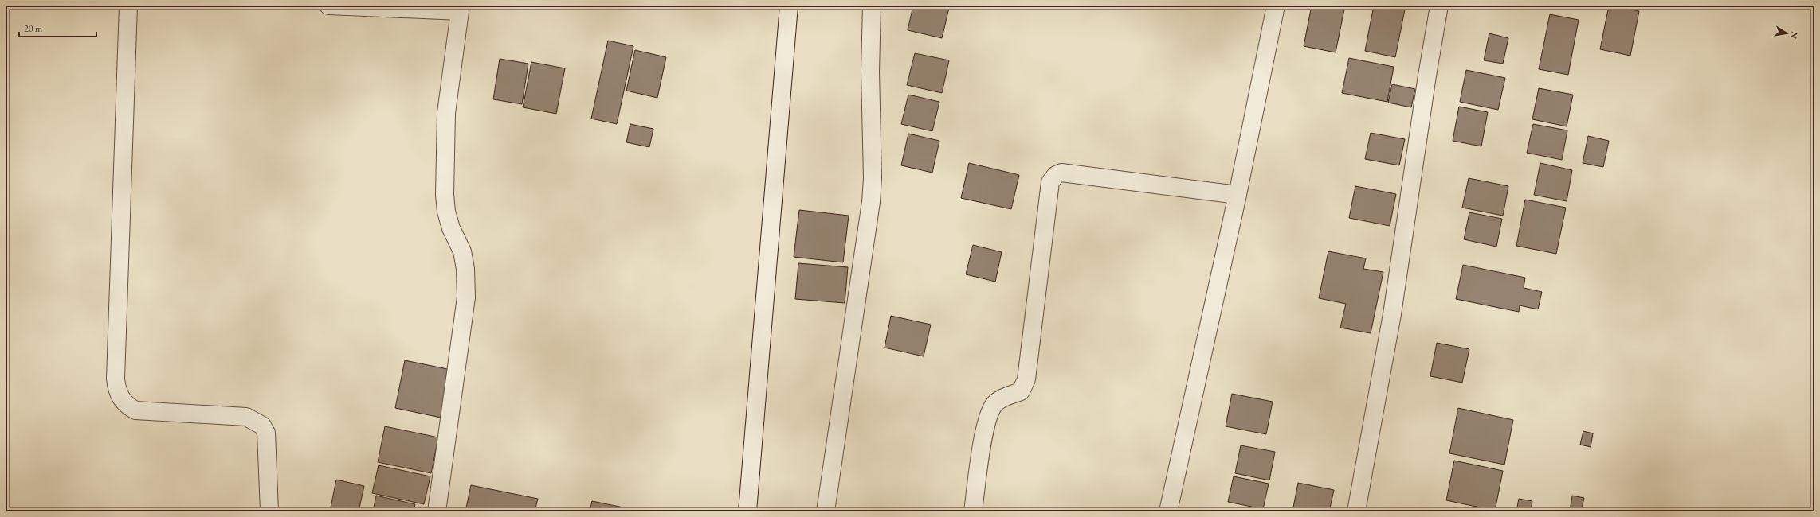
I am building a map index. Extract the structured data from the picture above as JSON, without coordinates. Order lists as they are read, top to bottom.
{
  "scale_bar": "20 m",
  "north": "right"
}
